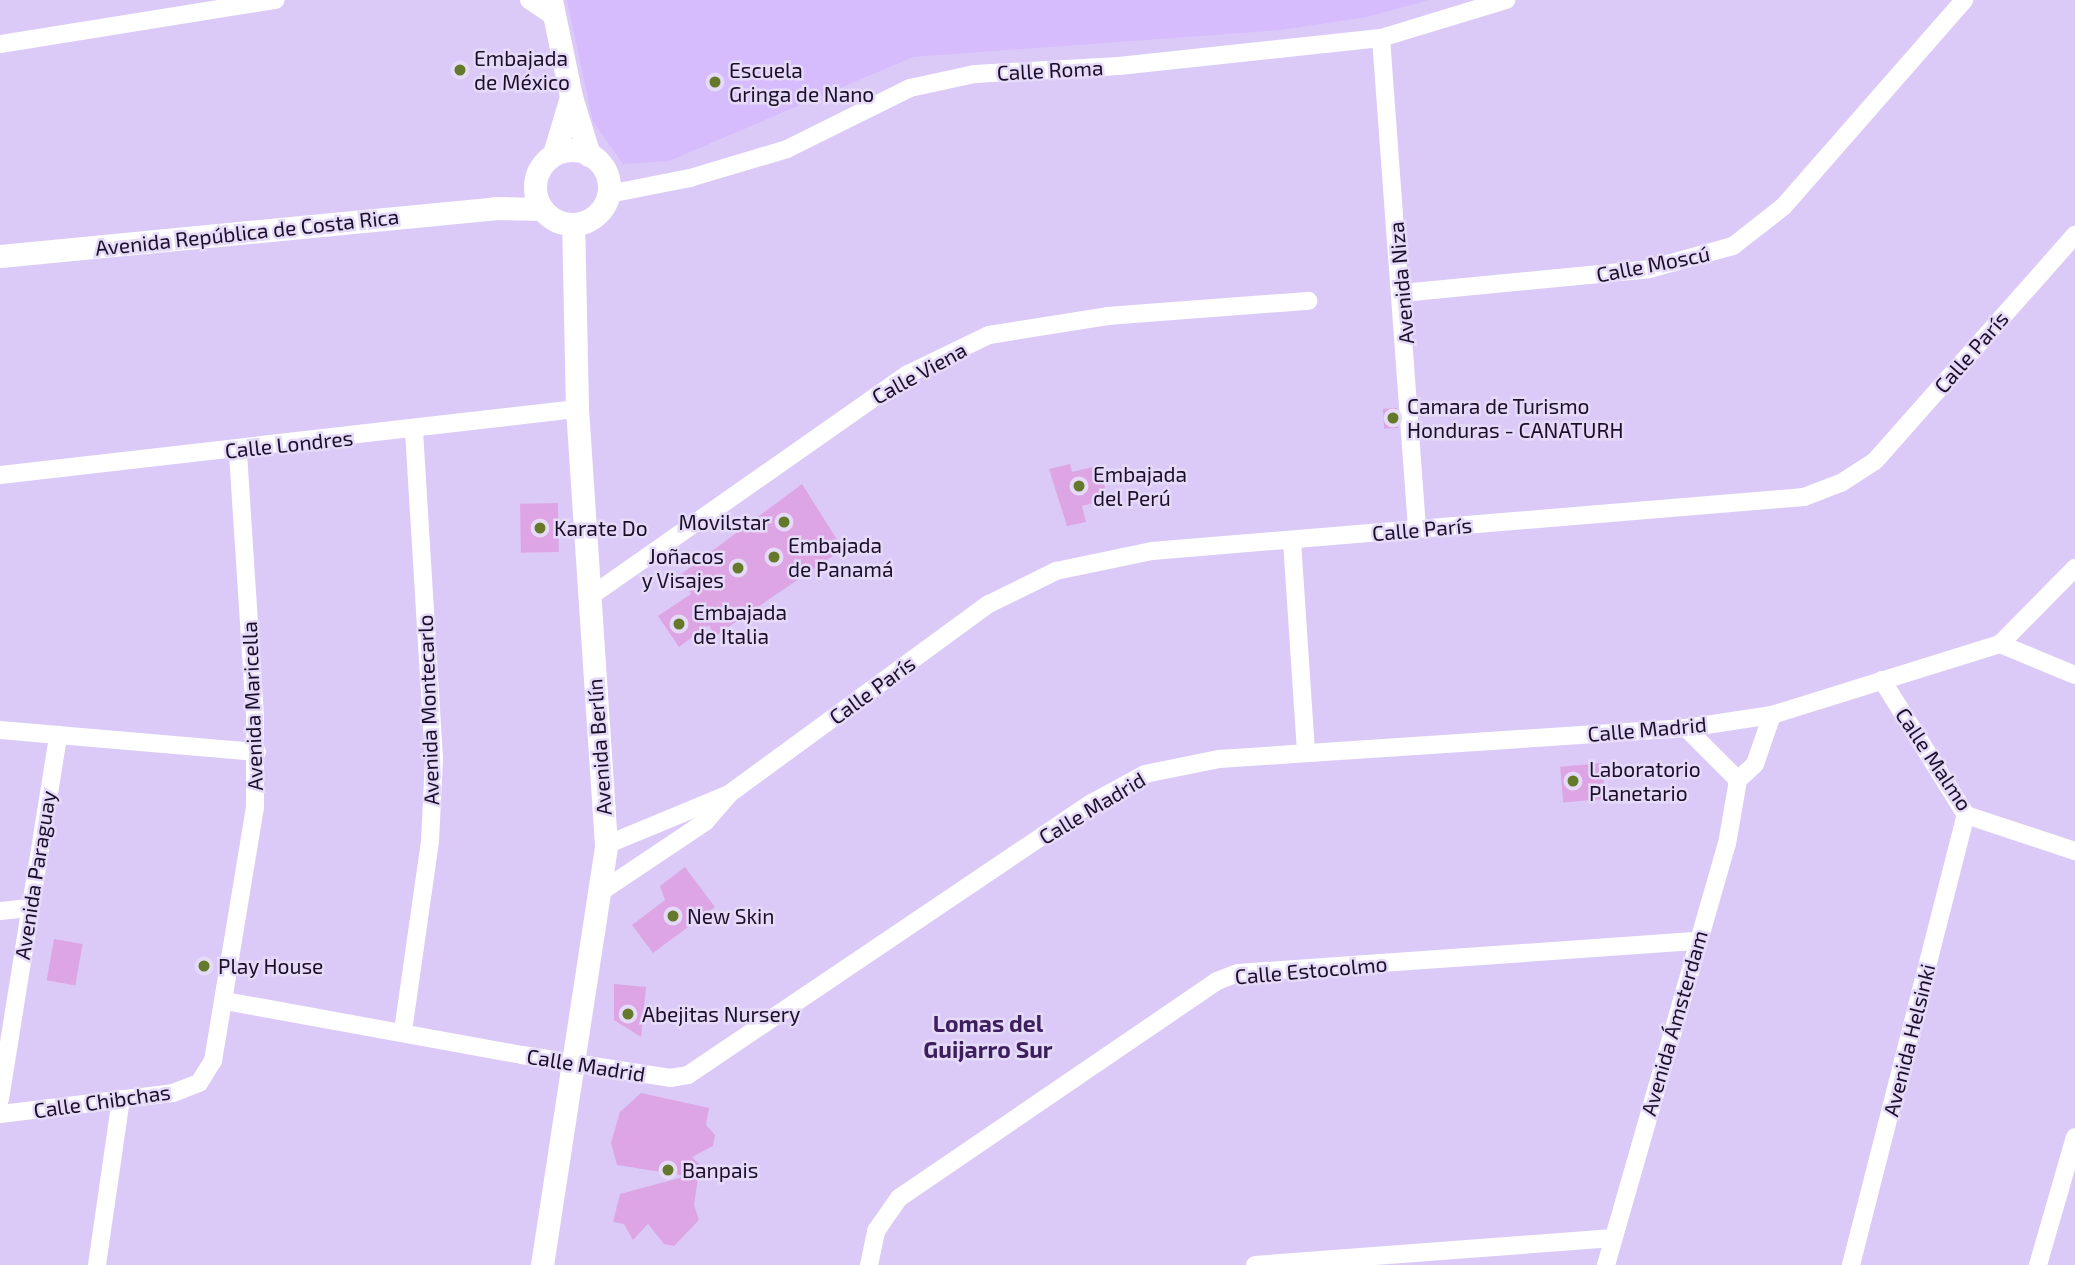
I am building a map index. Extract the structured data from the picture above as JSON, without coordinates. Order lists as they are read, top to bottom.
{
  "streets": {
    "street": [
      "Calle Roma",
      "Avenida República de Costa Rica",
      "Calle Moscú",
      "Avenida Niza",
      "Calle París",
      "Calle Viena",
      "Calle Londres",
      "Avenida Maricella",
      "Avenida Montecarlo",
      "Calle Madrid",
      "Avenida Berlín",
      "Calle Malmo",
      "Avenida Paraguay",
      "Calle Estocolmo",
      "Avenida Ámsterdam",
      "Avenida Helsinki",
      "Calle Chibchas"
    ]
  },
  "crossings": [
    ["Calle Roma", "Avenida República de Costa Rica"],
    ["Calle Roma", "Avenida Niza"],
    ["Calle Roma", "Avenida Berlín"],
    ["Avenida República de Costa Rica", "Avenida Berlín"],
    ["Calle Moscú", "Avenida Niza"],
    ["Avenida Niza", "Calle París"],
    ["Calle París", "Avenida Berlín"],
    ["Calle Viena", "Avenida Berlín"],
    ["Calle Londres", "Avenida Maricella"],
    ["Calle Londres", "Avenida Montecarlo"],
    ["Calle Londres", "Avenida Berlín"],
    ["Avenida Maricella", "Calle Madrid"],
    ["Avenida Maricella", "Calle Chibchas"],
    ["Avenida Montecarlo", "Calle Madrid"],
    ["Calle Madrid", "Avenida Berlín"],
    ["Calle Madrid", "Calle Malmo"],
    ["Calle Madrid", "Avenida Ámsterdam"],
    ["Calle Madrid", "Calle Chibchas"],
    ["Calle Malmo", "Avenida Helsinki"],
    ["Calle Estocolmo", "Avenida Ámsterdam"]
  ],
  "districts": ["Lomas del Guijarro Sur"],
  "places": [
    "Embajada de México",
    "Escuela Gringa de Nano",
    "Camara de Turismo Honduras - CANATURH",
    "Embajada del Perú",
    "Movilstar",
    "Karate Do",
    "Embajada de Panamá",
    "Joñacos y Visajes",
    "Embajada de Italia",
    "Laboratorio Planetario",
    "New Skin",
    "Play House",
    "Abejitas Nursery",
    "Banpais"
  ]
}
